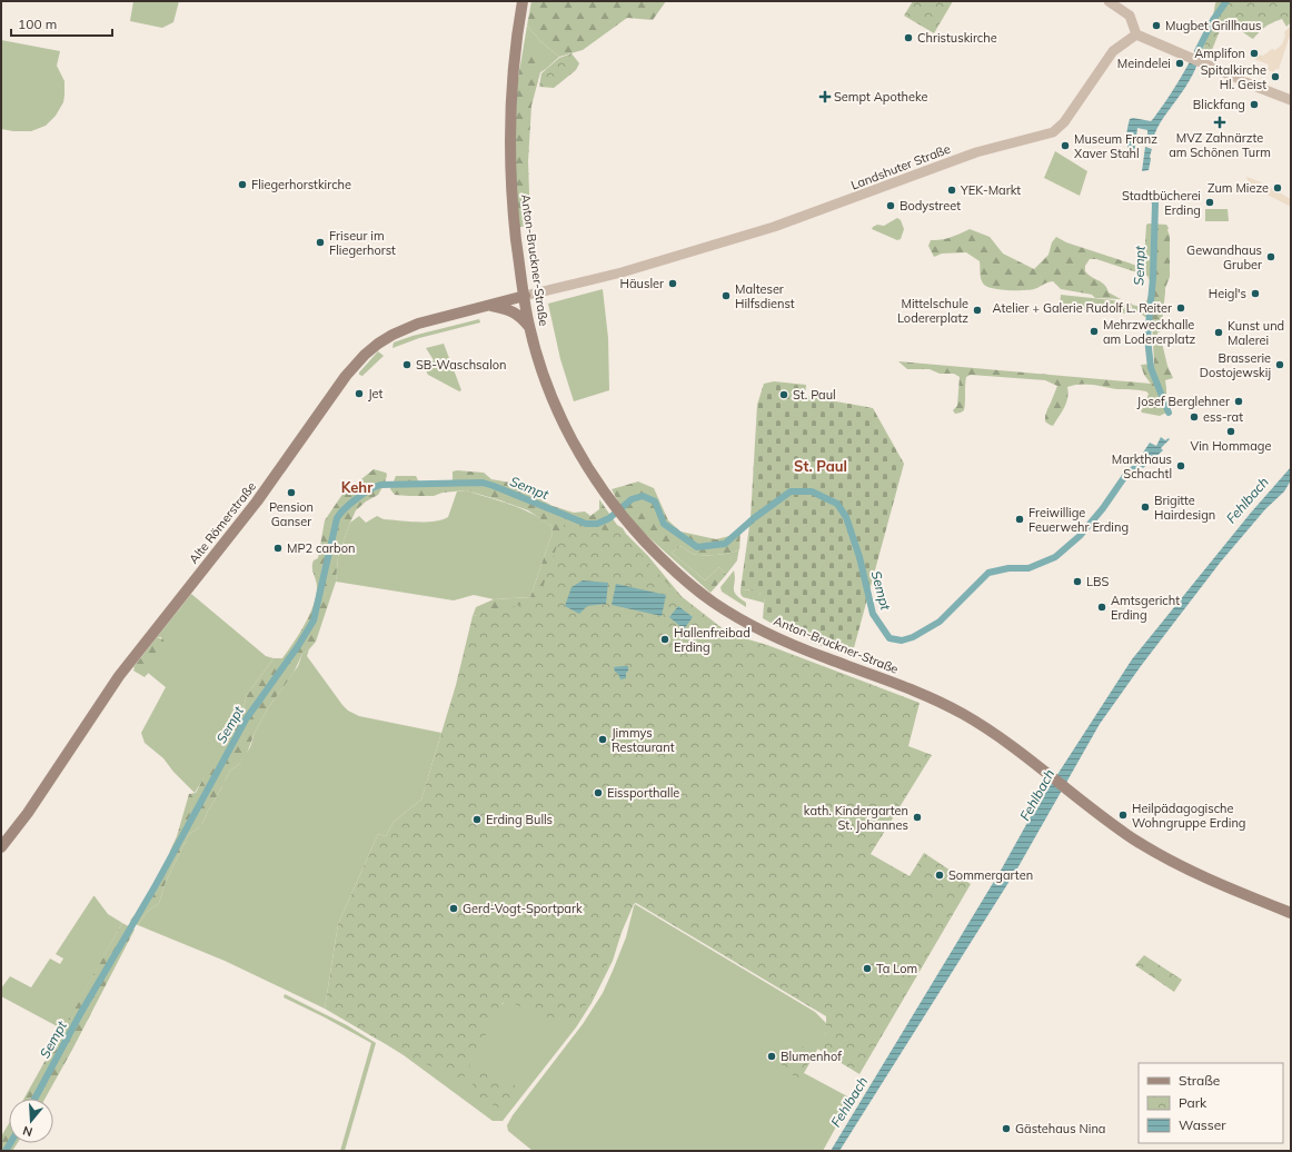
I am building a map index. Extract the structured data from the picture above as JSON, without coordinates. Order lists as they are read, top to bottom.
{
  "streets": {
    "main road": ["Anton-Bruckner-Straße", "Alte Römerstraße"],
    "street": ["Landshuter Straße"]
  },
  "crossings": [
    ["Landshuter Straße", "Anton-Bruckner-Straße"],
    ["Landshuter Straße", "Alte Römerstraße"],
    ["Anton-Bruckner-Straße", "Alte Römerstraße"]
  ],
  "districts": ["St. Paul", "Kehr"],
  "water": ["Sempt", "Fehlbach"],
  "places": {
    "other": [
      "Mugbet Grillhaus",
      "Christuskirche",
      "Amplifon",
      "Meindelei",
      "Spitalkirche Hl. Geist",
      "Blickfang",
      "Museum Franz Xaver Stahl",
      "Fliegerhorstkirche",
      "Zum Mieze",
      "YEK-Markt",
      "Stadtbücherei Erding",
      "Bodystreet",
      "Friseur im Fliegerhorst",
      "Gewandhaus Gruber",
      "Häusler",
      "Heigl's",
      "Malteser Hilfsdienst",
      "Atelier + Galerie Rudolf L. Reiter",
      "Mittelschule Lodererplatz",
      "Mehrzweckhalle am Lodererplatz",
      "Kunst und Malerei",
      "SB-Waschsalon",
      "Brasserie Dostojewskij",
      "Jet",
      "St. Paul",
      "Josef Berglehner",
      "ess-rat",
      "Vin Hommage",
      "Markthaus Schachtl",
      "Pension Ganser",
      "Brigitte Hairdesign",
      "Freiwillige Feuerwehr Erding",
      "MP2 carbon",
      "LBS",
      "Amtsgericht Erding",
      "Hallenfreibad Erding",
      "Jimmys Restaurant",
      "Eissporthalle",
      "Heilpädagogische Wohngruppe Erding",
      "kath. Kindergarten St. Johannes",
      "Erding Bulls",
      "Sommergarten",
      "Gerd-Vogt-Sportpark",
      "Ta Lom",
      "Blumenhof",
      "Gästehaus Nina"
    ],
    "health": ["Sempt Apotheke", "MVZ Zahnärzte am Schönen Turm"]
  },
  "legend": ["Straße", "Park", "Wasser"],
  "scale_bar": "100 m",
  "north": "bottom"
}
